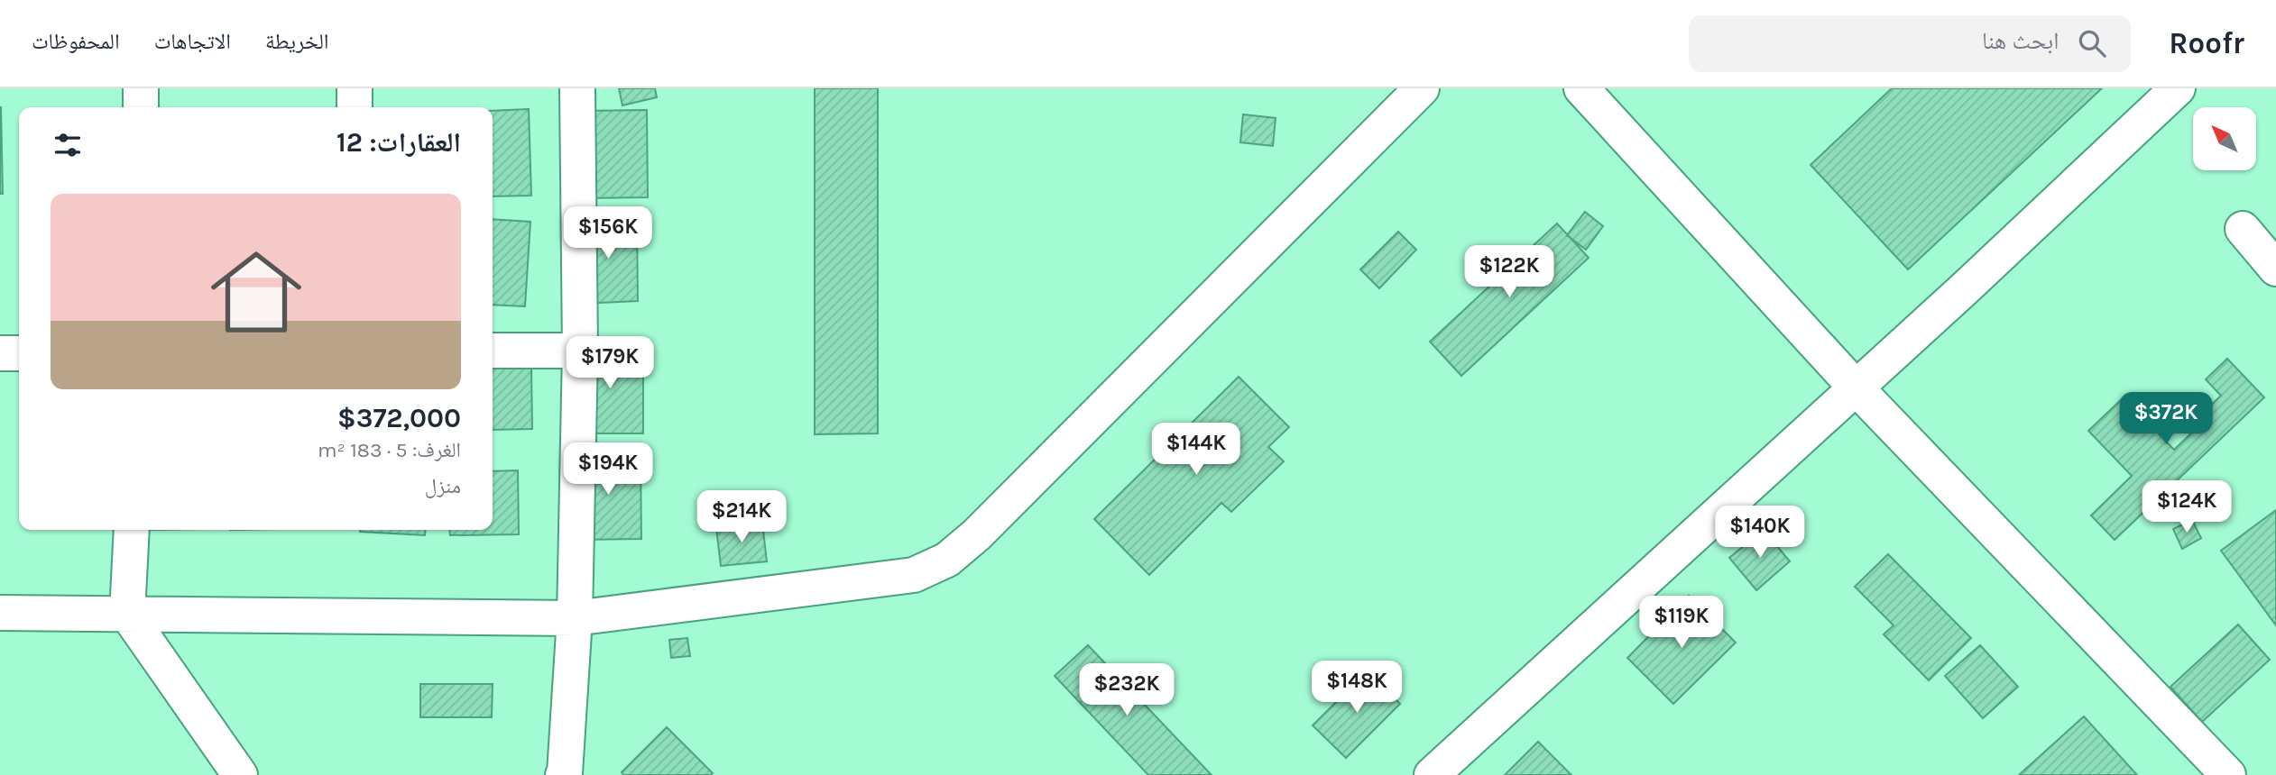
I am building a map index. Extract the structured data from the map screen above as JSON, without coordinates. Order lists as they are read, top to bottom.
{
  "north": "top left",
  "page": {
    "header": "Roofr",
    "search": "ابحث هنا",
    "nav": ["الخريطة", "الاتجاهات", "المحفوظات"],
    "heading": "العقارات: 12",
    "list": [
      {
        "name": "$372,000",
        "note": "الغرف: 5 · 183 m² · منزل"
      }
    ],
    "price": [
      "$156K",
      "$122K",
      "$179K",
      "$372K",
      "$144K",
      "$194K",
      "$124K",
      "$214K",
      "$140K",
      "$119K",
      "$148K",
      "$232K"
    ]
  }
}
